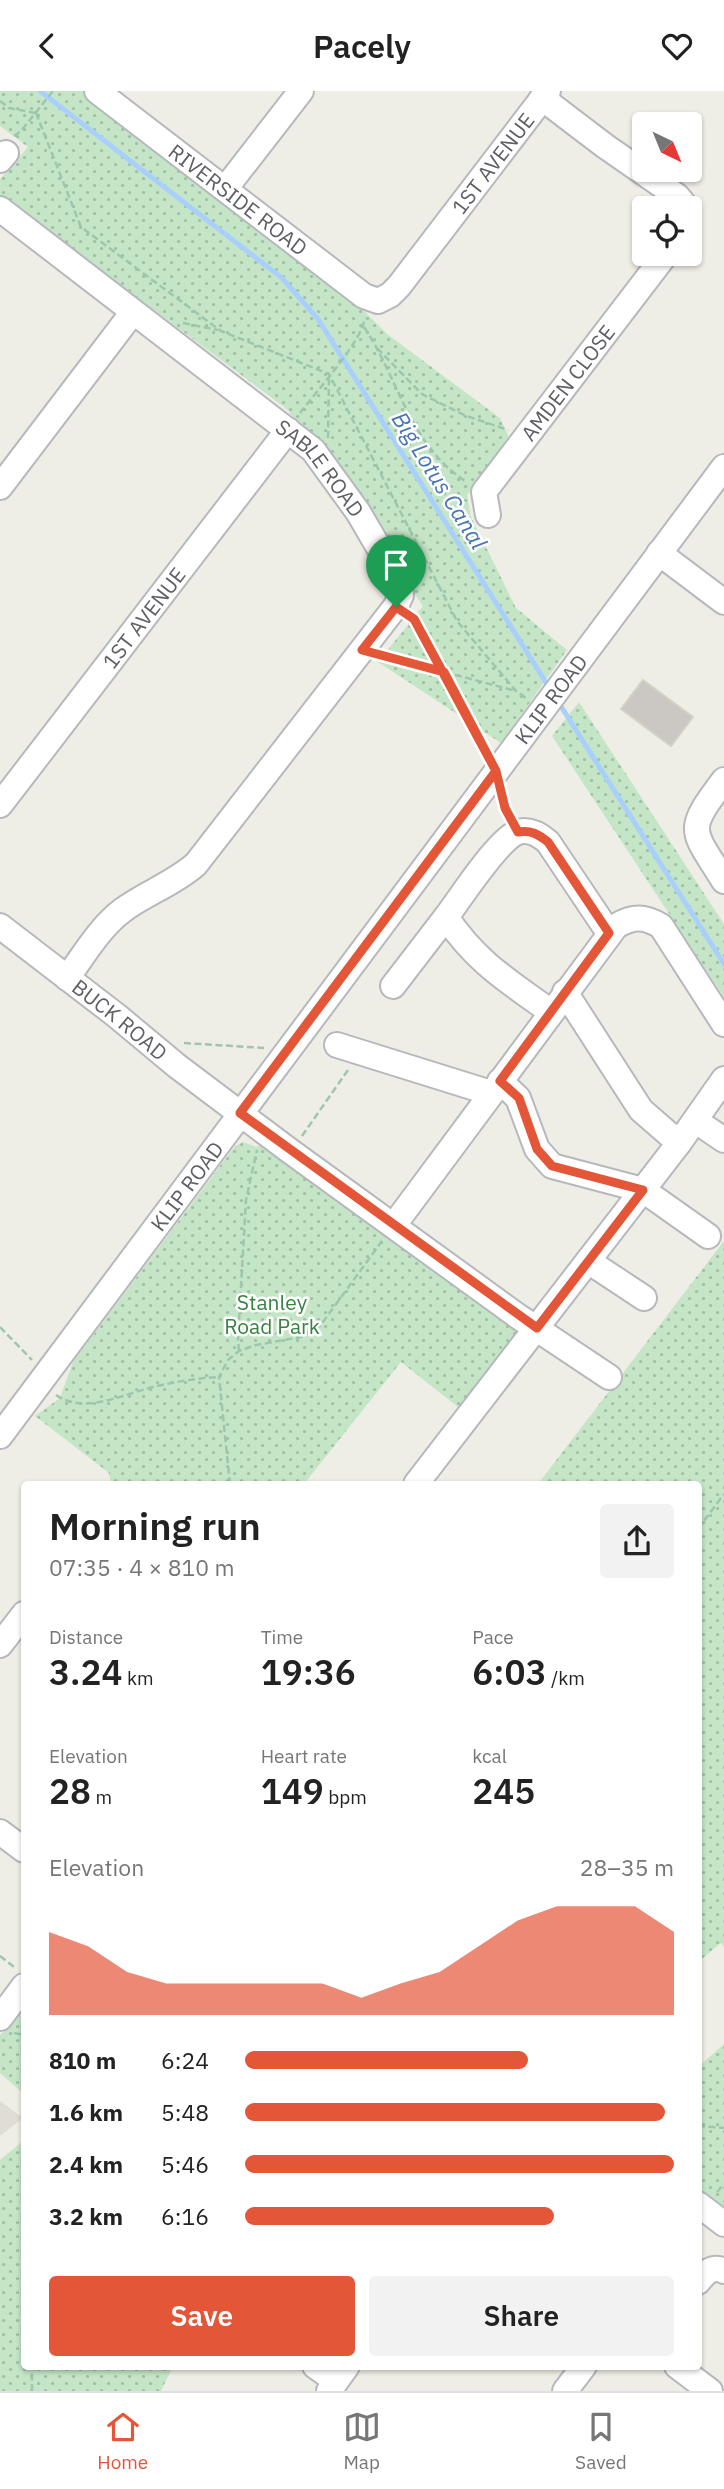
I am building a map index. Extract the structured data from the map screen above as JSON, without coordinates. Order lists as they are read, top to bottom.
{
  "streets": {
    "street": [
      "1ST AVENUE",
      "RIVERSIDE ROAD",
      "AMDEN CLOSE",
      "SABLE ROAD",
      "KLIP ROAD",
      "BUCK ROAD"
    ]
  },
  "crossings": [
    ["1ST AVENUE", "RIVERSIDE ROAD"],
    ["1ST AVENUE", "SABLE ROAD"],
    ["KLIP ROAD", "BUCK ROAD"]
  ],
  "water": ["Big Lotus Canal"],
  "parks": ["Stanley Road Park"],
  "north": "bottom right",
  "page": {
    "header": "Pacely",
    "heading": ["Morning run", "07:35 · 4 × 810 m"],
    "stats": [
      ["Distance", "3.24 km"],
      ["Time", "19:36"],
      ["Pace", "6:03 /km"],
      ["Elevation", "28 m"],
      ["Heart rate", "149 bpm"],
      ["kcal", "245"]
    ],
    "chart": ["Elevation", "28–35 m"],
    "list": [
      {
        "name": "810 m",
        "note": "6:24"
      },
      {
        "name": "1.6 km",
        "note": "5:48"
      },
      {
        "name": "2.4 km",
        "note": "5:46"
      },
      {
        "name": "3.2 km",
        "note": "6:16"
      }
    ],
    "buttons": ["Save", "Share"],
    "tabs": ["Home", "Map", "Saved"]
  }
}
